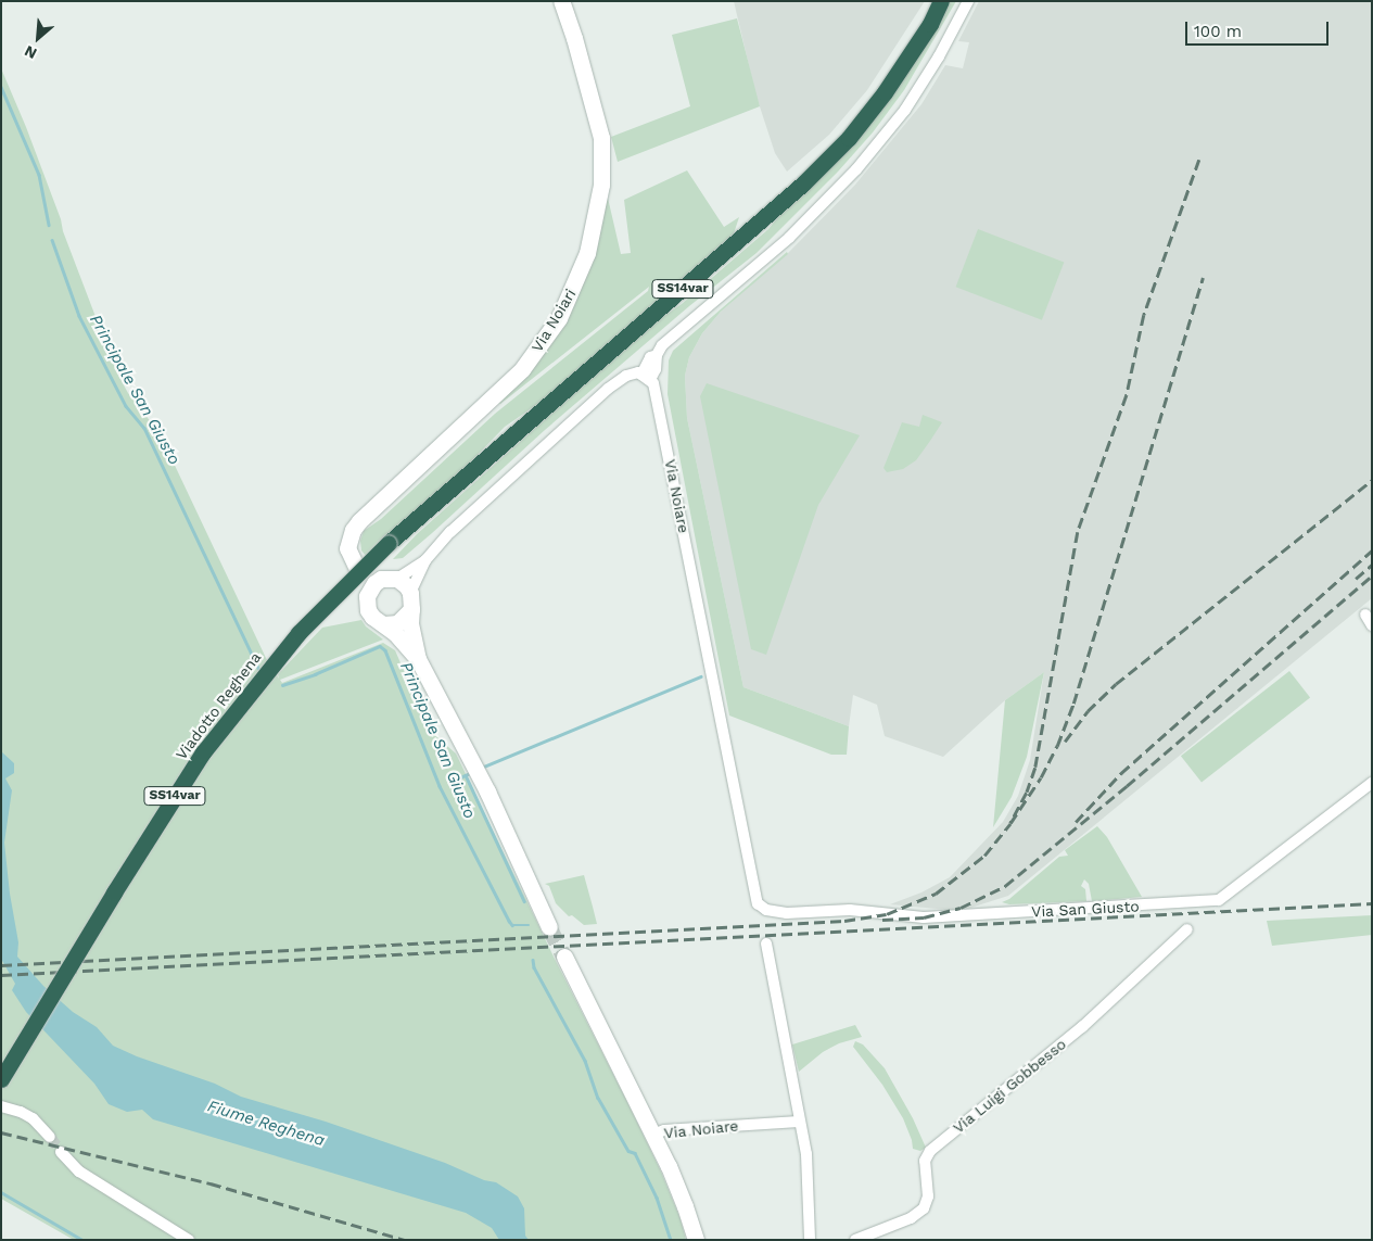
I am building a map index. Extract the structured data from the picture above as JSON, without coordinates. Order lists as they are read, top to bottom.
{
  "streets": {
    "highway": ["SS14var", "Viadotto Reghena"],
    "street": [
      "Via Noiari",
      "Via Noiare",
      "Via San Giusto",
      "Via Luigi Gobbesso"
    ]
  },
  "crossings": [
    ["Via Noiare", "Via San Giusto"]
  ],
  "water": ["Principale San Giusto", "Fiume Reghena"],
  "scale_bar": "100 m",
  "north": "bottom left"
}
